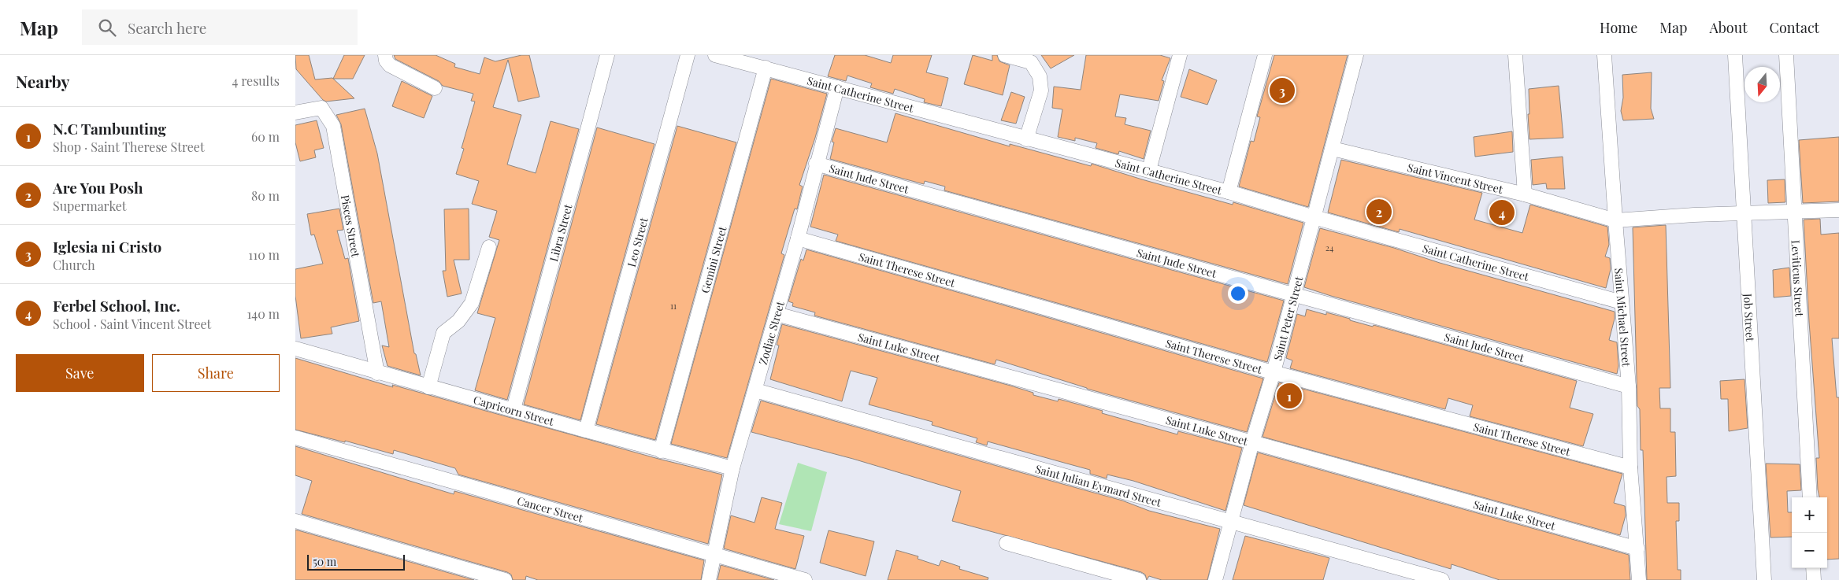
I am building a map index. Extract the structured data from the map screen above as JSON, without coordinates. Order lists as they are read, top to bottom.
{
  "streets": {
    "street": [
      "Saint Catherine Street",
      "Saint Vincent Street",
      "Saint Jude Street",
      "Pisces Street",
      "Libra Street",
      "Leo Street",
      "Gemini Street",
      "Saint Therese Street",
      "Leviticus Street",
      "Saint Michael Street",
      "Saint Peter Street",
      "Job Street",
      "Zodiac Street",
      "Saint Luke Street",
      "Capricorn Street",
      "Saint Julian Eymard Street",
      "Cancer Street"
    ]
  },
  "crossings": [
    ["Saint Catherine Street", "Gemini Street"],
    ["Saint Catherine Street", "Saint Michael Street"],
    ["Saint Catherine Street", "Saint Peter Street"],
    ["Saint Catherine Street", "Zodiac Street"],
    ["Saint Vincent Street", "Leviticus Street"],
    ["Saint Vincent Street", "Saint Michael Street"],
    ["Saint Vincent Street", "Saint Peter Street"],
    ["Saint Vincent Street", "Job Street"],
    ["Saint Jude Street", "Saint Michael Street"],
    ["Saint Jude Street", "Saint Peter Street"],
    ["Saint Jude Street", "Zodiac Street"],
    ["Pisces Street", "Capricorn Street"],
    ["Libra Street", "Capricorn Street"],
    ["Leo Street", "Capricorn Street"],
    ["Gemini Street", "Capricorn Street"],
    ["Saint Therese Street", "Saint Michael Street"],
    ["Saint Therese Street", "Saint Peter Street"],
    ["Saint Therese Street", "Zodiac Street"],
    ["Saint Michael Street", "Saint Luke Street"],
    ["Saint Peter Street", "Saint Luke Street"],
    ["Saint Peter Street", "Saint Julian Eymard Street"],
    ["Zodiac Street", "Saint Luke Street"],
    ["Zodiac Street", "Capricorn Street"],
    ["Zodiac Street", "Saint Julian Eymard Street"],
    ["Zodiac Street", "Cancer Street"]
  ],
  "house_numbers": ["24", "11"],
  "scale_bar": "50 m",
  "north": "bottom",
  "page": {
    "header": "Map",
    "search": "Search here",
    "nav": [
      "Home",
      "Map",
      "About",
      "Contact"
    ],
    "heading": ["Nearby", "4 results"],
    "pins": [
      "3",
      "2",
      "4",
      "1"
    ],
    "list": [
      {
        "mark": "1",
        "name": "N.C Tambunting",
        "note": "Shop · Saint Therese Street",
        "value": "60 m"
      },
      {
        "mark": "2",
        "name": "Are You Posh",
        "note": "Supermarket",
        "value": "80 m"
      },
      {
        "mark": "3",
        "name": "Iglesia ni Cristo",
        "note": "Church",
        "value": "110 m"
      },
      {
        "mark": "4",
        "name": "Ferbel School, Inc.",
        "note": "School · Saint Vincent Street",
        "value": "140 m"
      }
    ],
    "buttons": ["Save", "Share"],
    "map_buttons": ["+", "−"],
    "scale": "50 m"
  }
}
